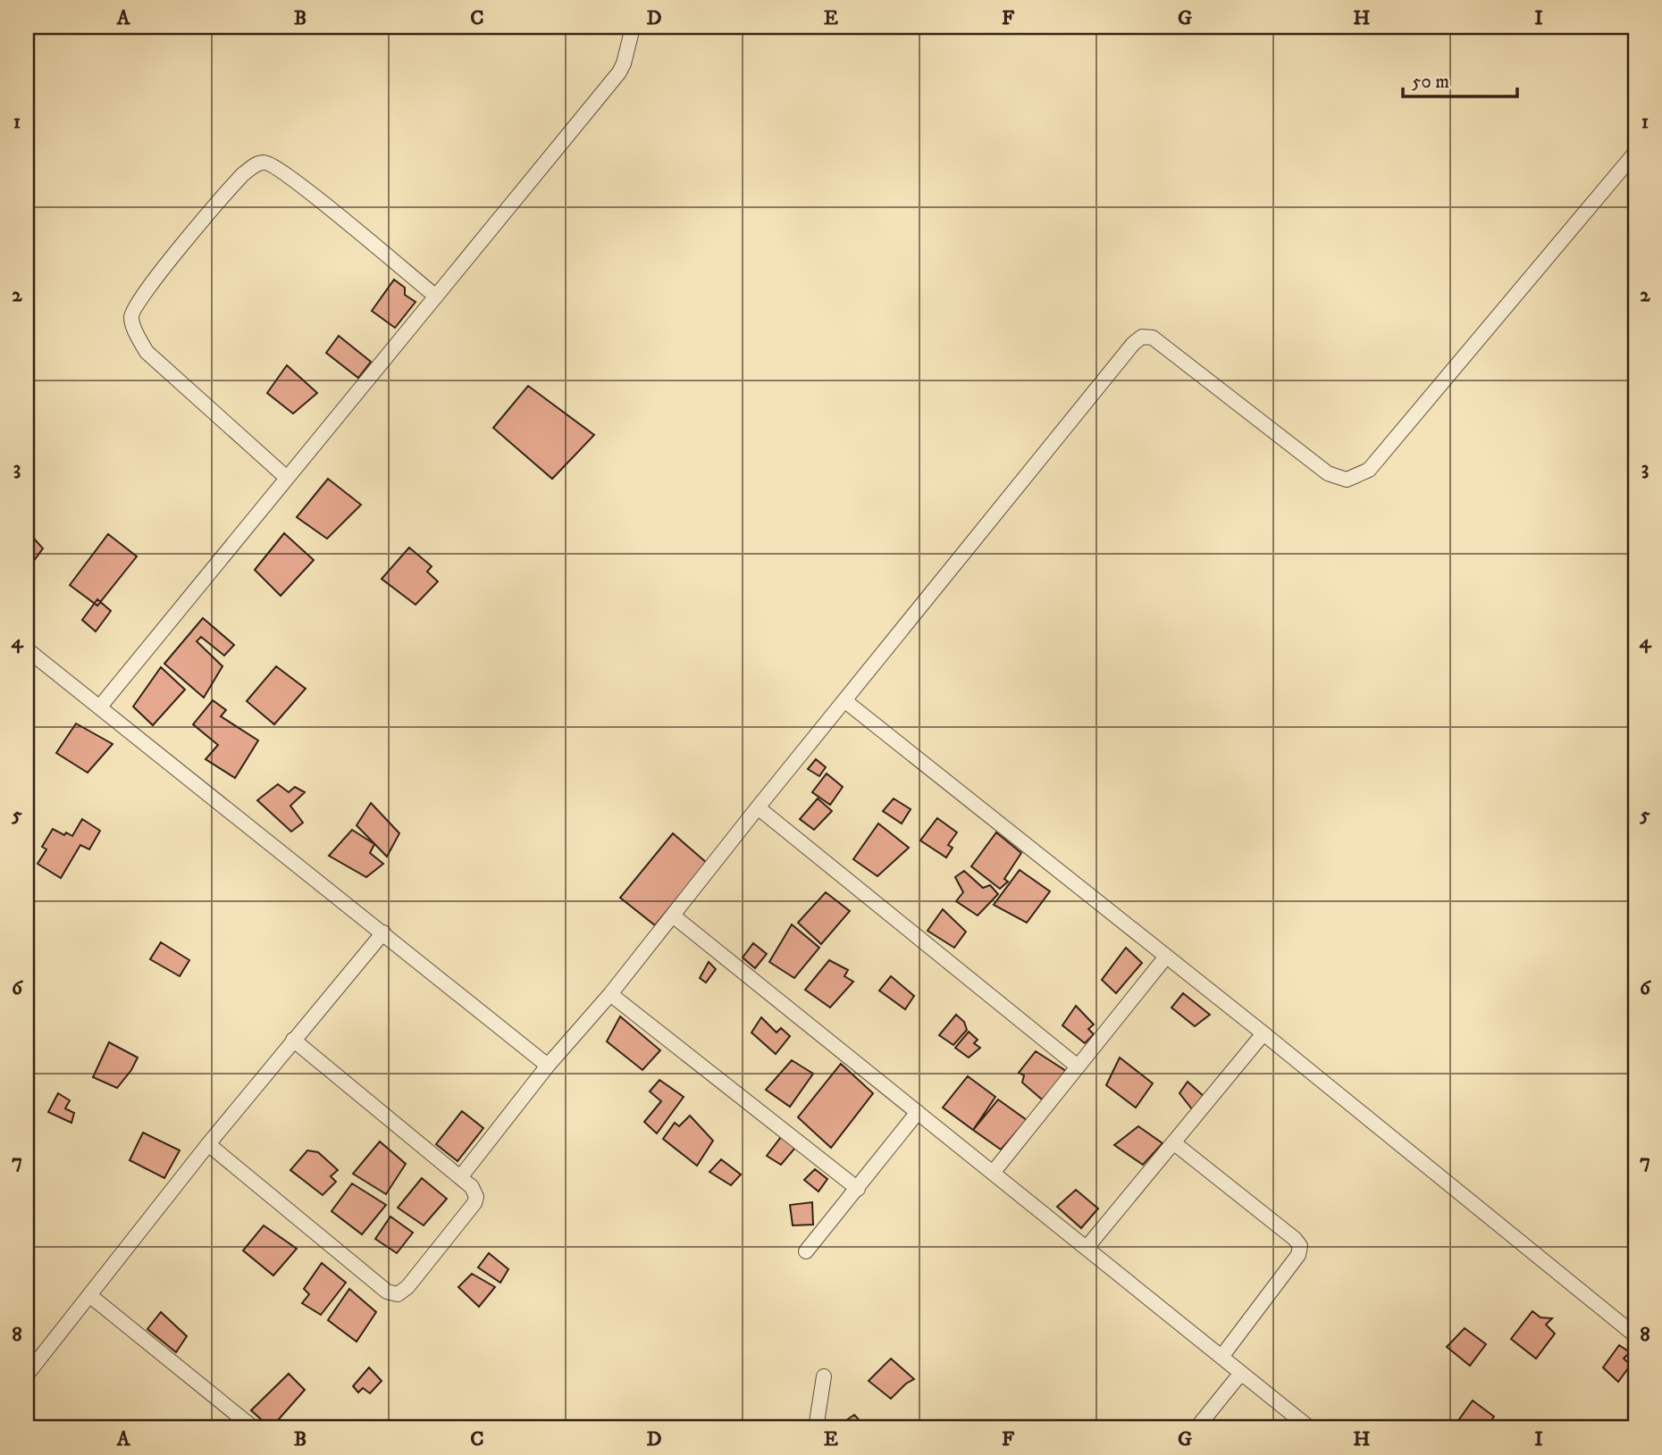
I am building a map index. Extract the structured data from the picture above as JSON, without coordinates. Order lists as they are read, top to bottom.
{
  "scale_bar": "50 m",
  "grid": {
    "columns": [
      "A",
      "B",
      "C",
      "D",
      "E",
      "F",
      "G",
      "H",
      "I"
    ],
    "rows": [
      "1",
      "2",
      "3",
      "4",
      "5",
      "6",
      "7",
      "8"
    ]
  }
}
